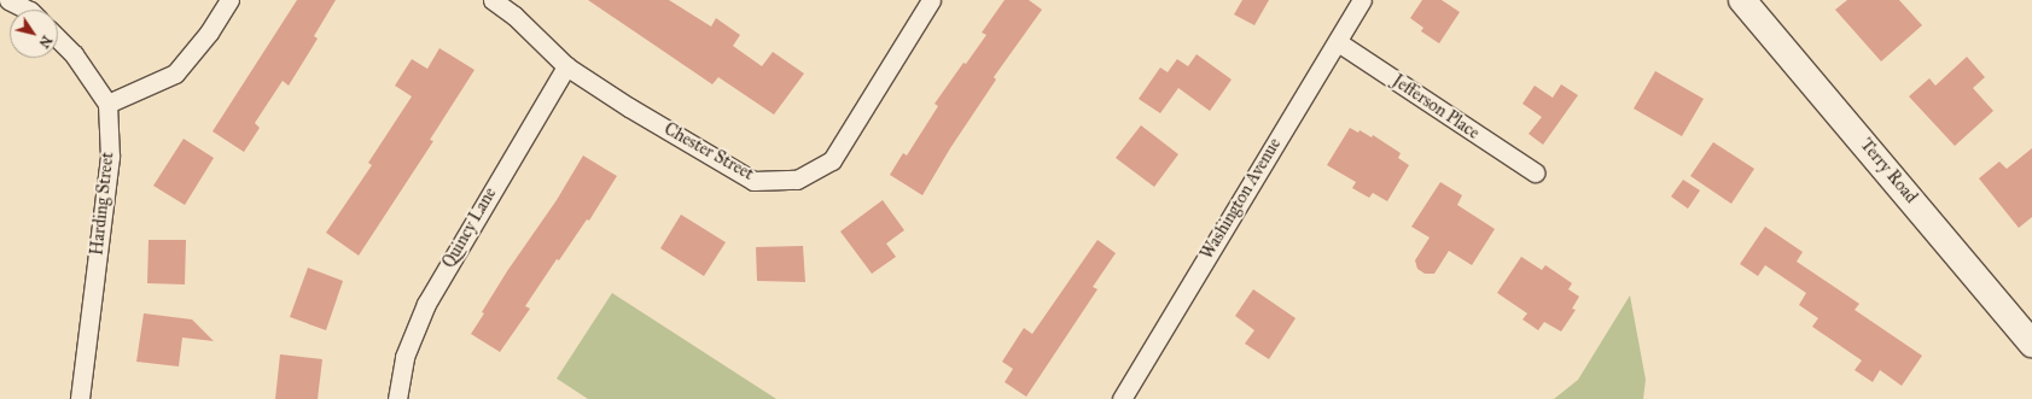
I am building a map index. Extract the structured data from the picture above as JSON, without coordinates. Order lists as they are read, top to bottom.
{
  "streets": {
    "street": [
      "Jefferson Place",
      "Chester Street",
      "Terry Road",
      "Washington Avenue",
      "Harding Street",
      "Quincy Lane"
    ]
  },
  "crossings": [
    ["Jefferson Place", "Washington Avenue"],
    ["Chester Street", "Quincy Lane"]
  ],
  "north": "bottom right"
}
